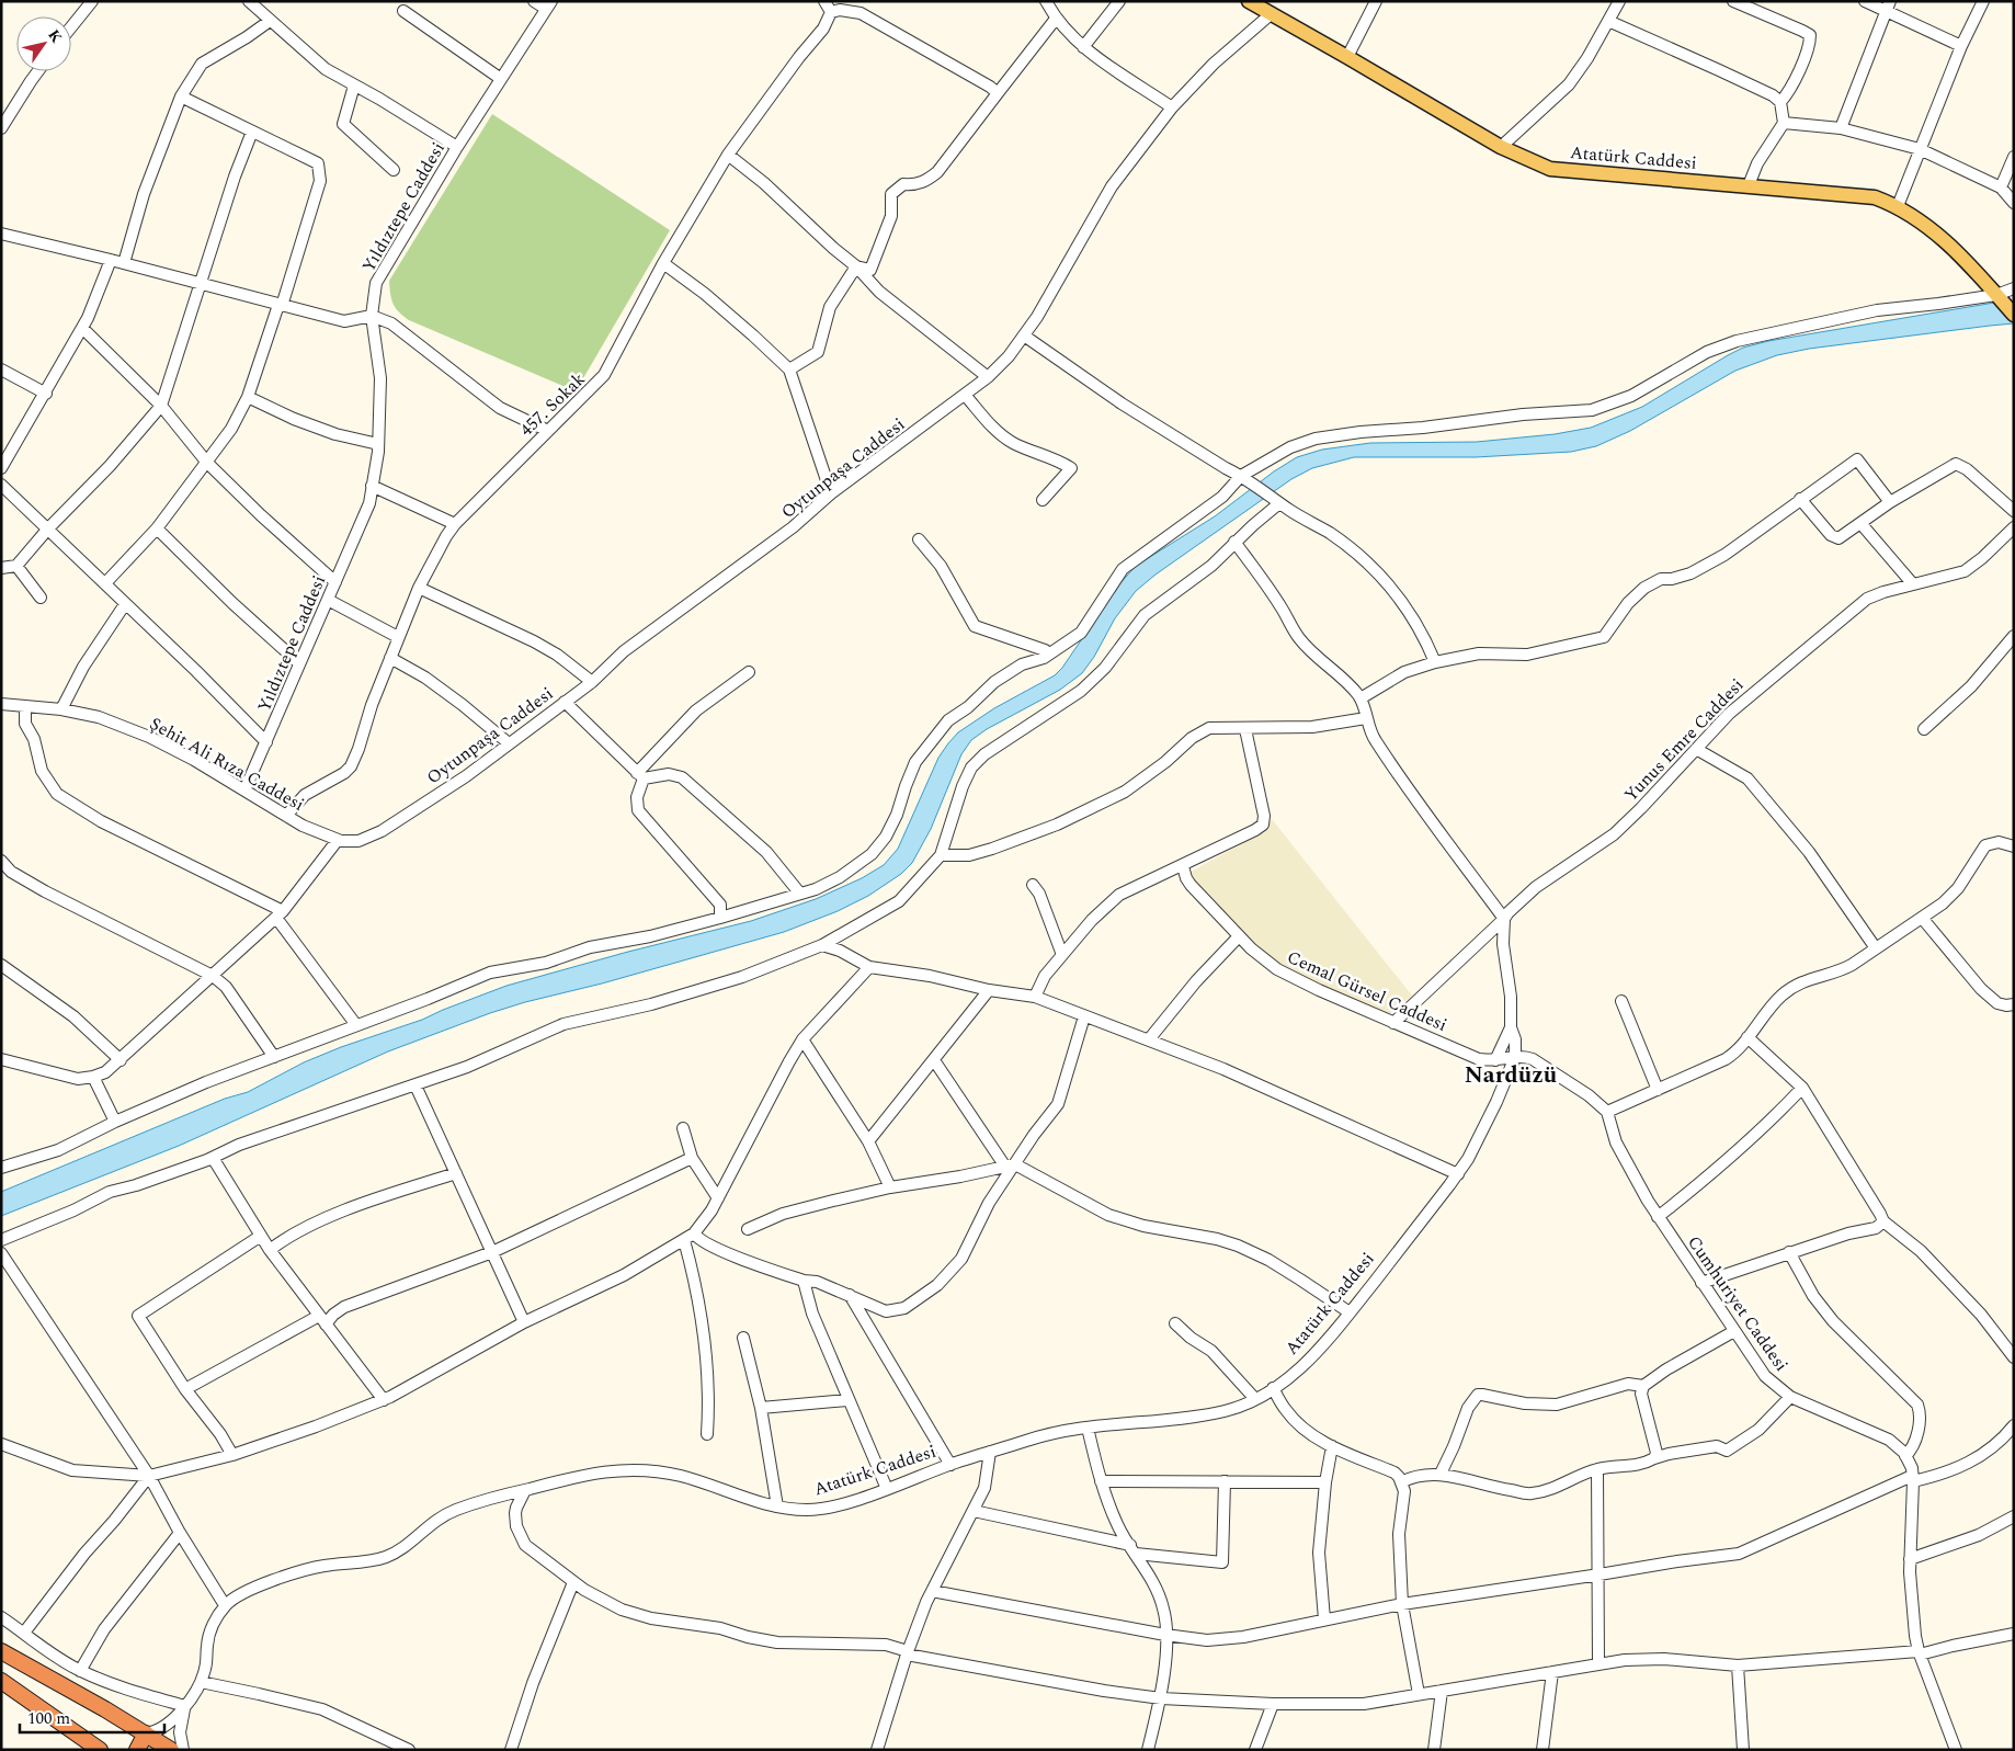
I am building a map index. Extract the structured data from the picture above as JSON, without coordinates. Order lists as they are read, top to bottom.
{
  "streets": {
    "main road": ["Atatürk Caddesi"],
    "street": [
      "Yıldıztepe Caddesi",
      "457. Sokak",
      "Oytunpaşa Caddesi",
      "Yunus Emre Caddesi",
      "Şehit Ali Rıza Caddesi",
      "Cemal Gürsel Caddesi",
      "Cumhuriyet Caddesi"
    ]
  },
  "crossings": [
    ["Atatürk Caddesi", "Oytunpaşa Caddesi"],
    ["Atatürk Caddesi", "Cemal Gürsel Caddesi"],
    ["Yıldıztepe Caddesi", "Şehit Ali Rıza Caddesi"],
    ["457. Sokak", "Şehit Ali Rıza Caddesi"],
    ["Oytunpaşa Caddesi", "Şehit Ali Rıza Caddesi"],
    ["Yunus Emre Caddesi", "Cemal Gürsel Caddesi"]
  ],
  "districts": ["Nardüzü"],
  "scale_bar": "100 m",
  "north": "top right"
}
